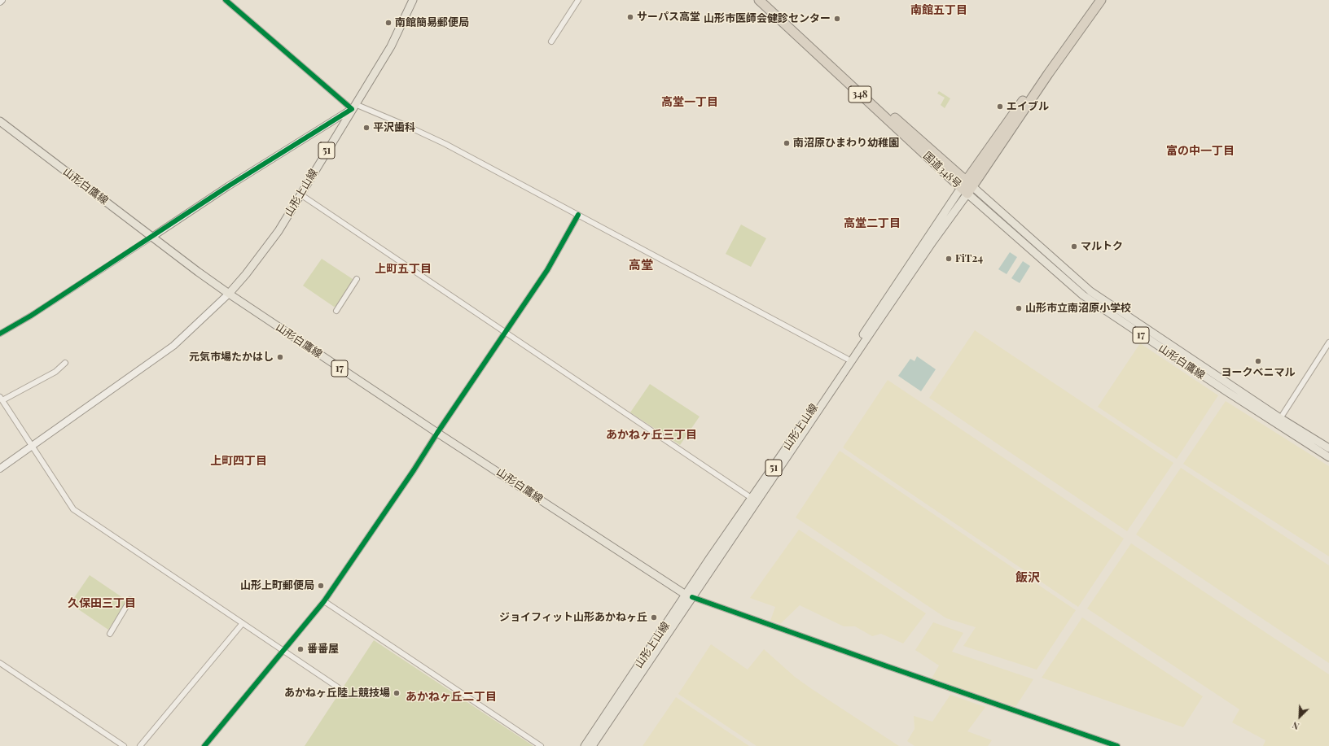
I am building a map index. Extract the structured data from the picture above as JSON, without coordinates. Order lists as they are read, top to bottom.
{
  "streets": {
    "highway": ["348", "国道348号"],
    "main road": [
      "51",
      "山形白鷹線",
      "山形上山線",
      "17"
    ]
  },
  "crossings": [
    ["国道348号", "山形白鷹線"],
    ["国道348号", "山形上山線"],
    ["山形白鷹線", "山形上山線"]
  ],
  "districts": [
    "南館五丁目",
    "高堂一丁目",
    "富の中一丁目",
    "高堂二丁目",
    "高堂",
    "上町五丁目",
    "あかねヶ丘三丁目",
    "上町四丁目",
    "飯沢",
    "久保田三丁目",
    "あかねヶ丘二丁目"
  ],
  "places": [
    "サーパス高堂",
    "山形市医師会健診センター",
    "南館簡易郵便局",
    "エイブル",
    "平沢歯科",
    "南沼原ひまわり幼稚園",
    "マルトク",
    "FiT24",
    "山形市立南沼原小学校",
    "元気市場たかはし",
    "ヨークベニマル",
    "山形上町郵便局",
    "ジョイフィット山形あかねヶ丘",
    "番番屋",
    "あかねヶ丘陸上競技場"
  ],
  "north": "bottom left"
}
